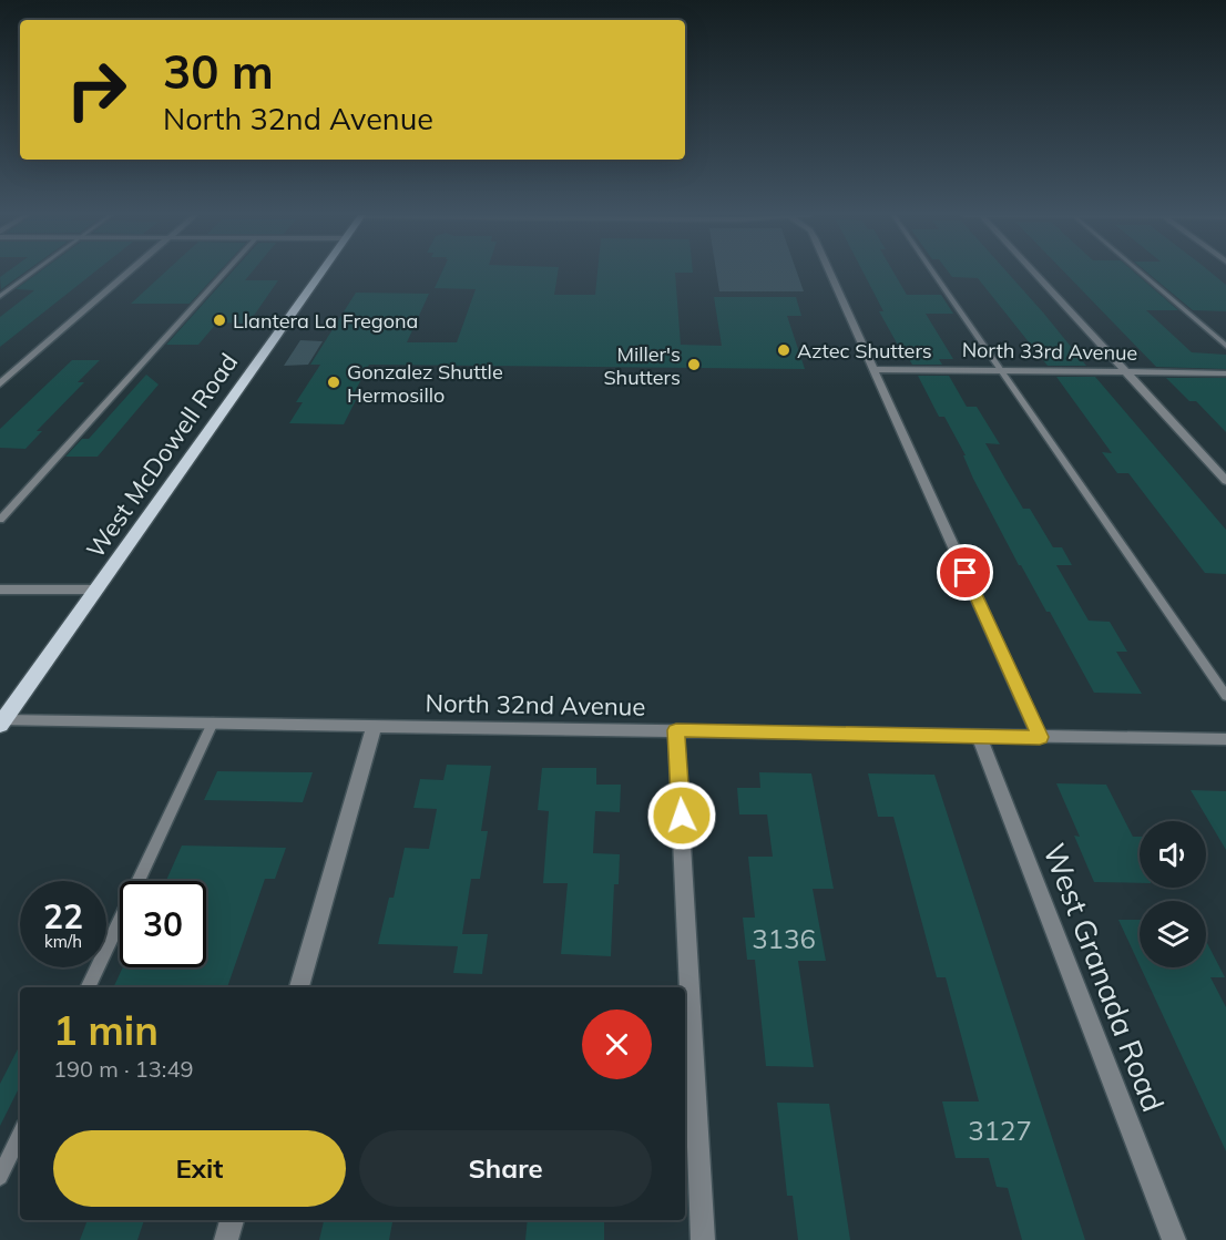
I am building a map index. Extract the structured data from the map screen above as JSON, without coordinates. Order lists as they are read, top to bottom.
{
  "streets": {
    "main road": ["West McDowell Road"],
    "street": ["North 33rd Avenue", "North 32nd Avenue", "West Granada Road"]
  },
  "crossings": [
    ["West McDowell Road", "North 32nd Avenue"],
    ["North 32nd Avenue", "West Granada Road"]
  ],
  "places": [
    "Llantera La Fregona",
    "Aztec Shutters",
    "Miller's Shutters",
    "Gonzalez Shuttle Hermosillo"
  ],
  "house_numbers": ["3136", "3127"],
  "page": {
    "turn": ["30 m", "North 32nd Avenue"],
    "speed": "22 km/h",
    "limit": "30",
    "heading": ["1 min", "190 m · 13:49"],
    "buttons": ["Exit", "Share"]
  }
}
